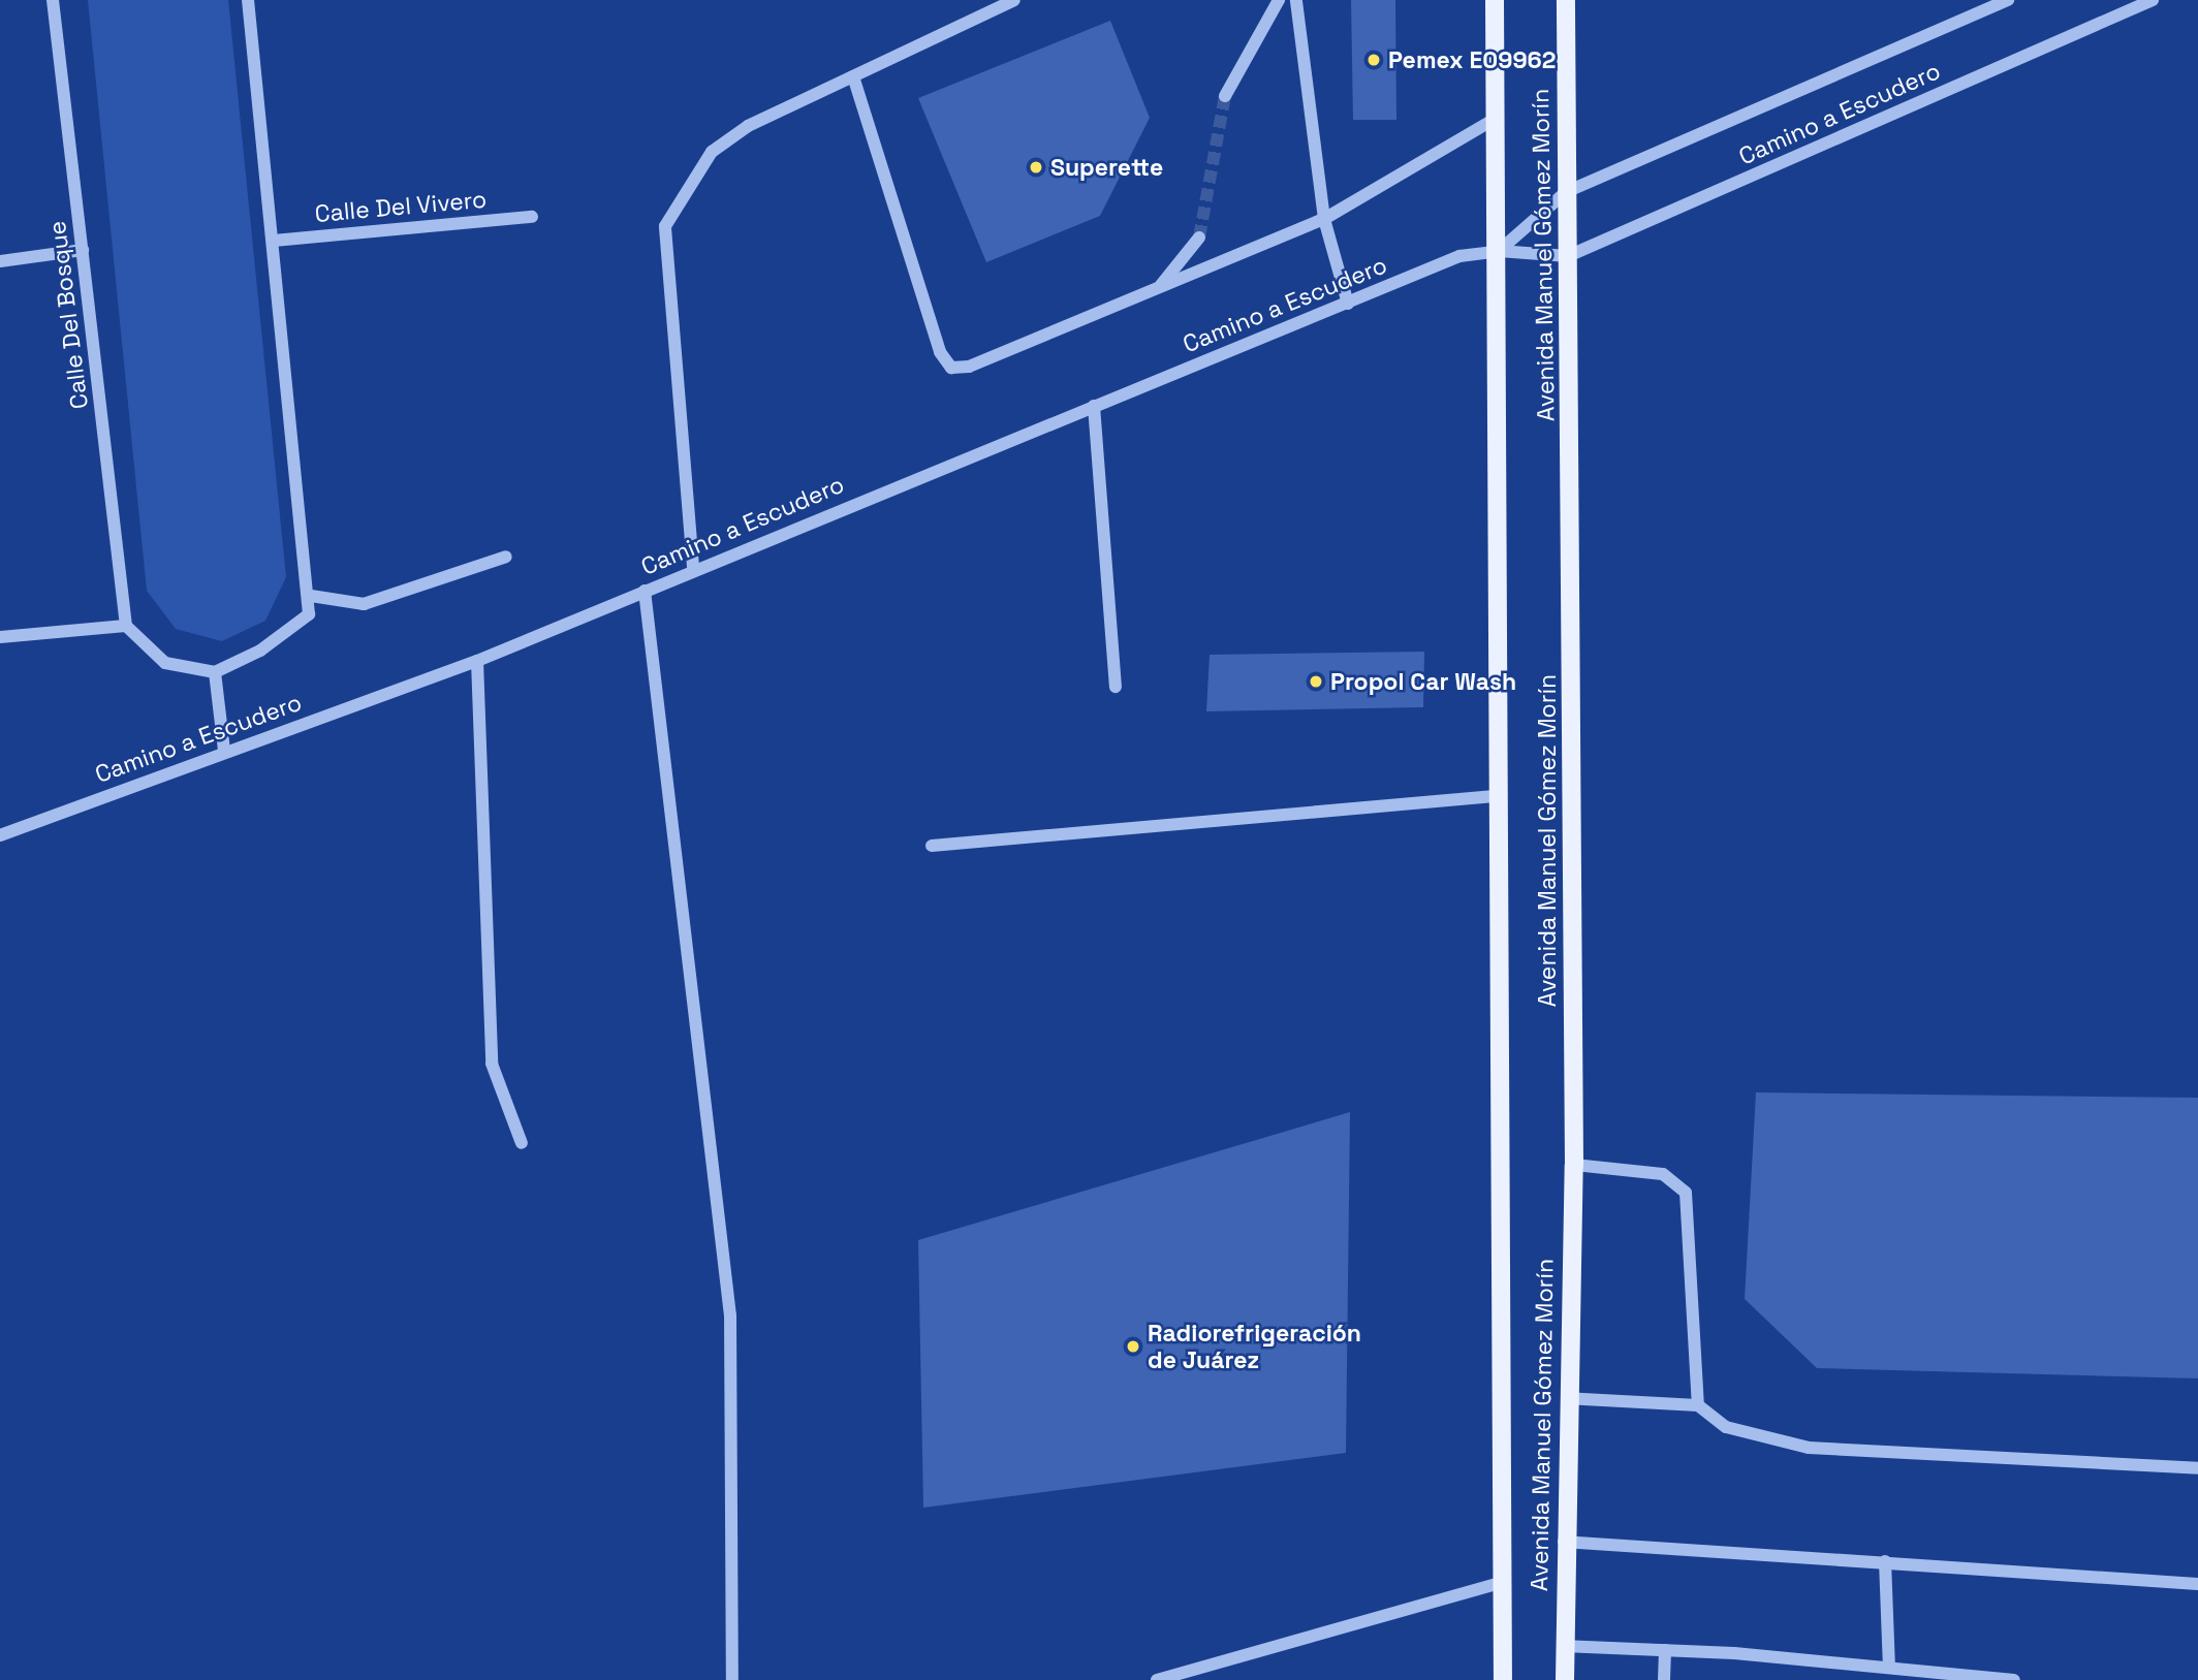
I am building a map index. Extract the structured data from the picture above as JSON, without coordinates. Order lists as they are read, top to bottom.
{
  "streets": {
    "main road": ["Avenida Manuel Gómez Morín"],
    "street": ["Camino a Escudero", "Calle Del Vivero", "Calle Del Bosque"]
  },
  "crossings": [
    ["Camino a Escudero", "Avenida Manuel Gómez Morín"]
  ],
  "places": [
    "Pemex E09962",
    "Superette",
    "Propol Car Wash",
    "Radiorefrigeración de Juárez"
  ]
}
